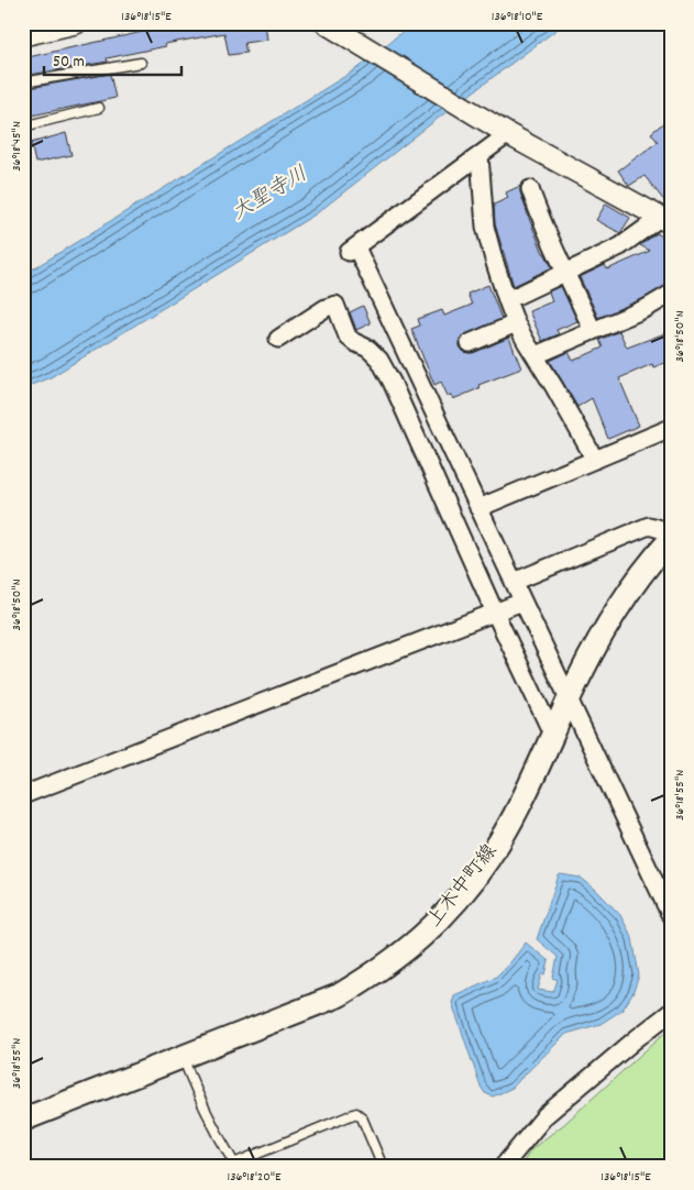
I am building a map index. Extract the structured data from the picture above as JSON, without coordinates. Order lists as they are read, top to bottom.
{
  "streets": {
    "main road": ["上木中町線"]
  },
  "water": ["大聖寺川"],
  "scale_bar": "50 m",
  "coordinates": [
    "136°18'15\"E",
    "136°18'10\"E",
    "36°18'45\"N",
    "36°18'50\"N",
    "36°18'55\"N",
    "136°18'20\"E"
  ]
}
